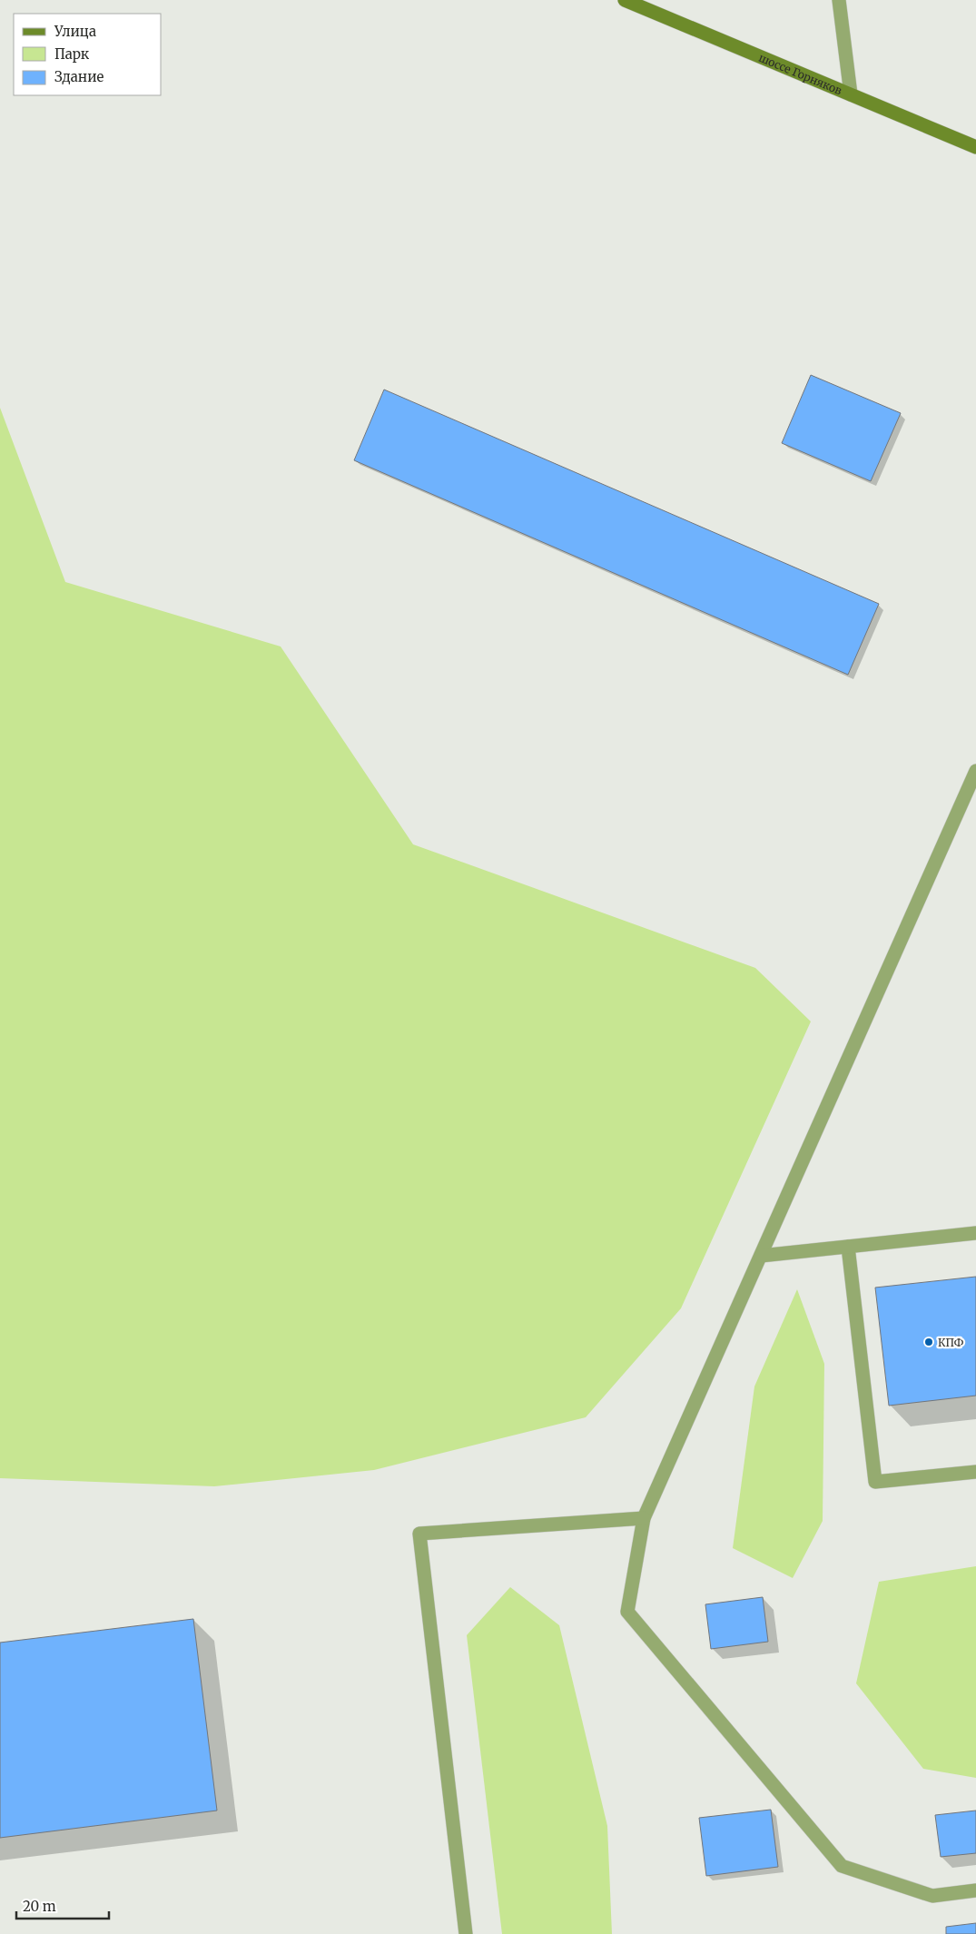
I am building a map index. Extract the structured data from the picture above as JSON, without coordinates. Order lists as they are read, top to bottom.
{
  "streets": {
    "main road": ["шоссе Горняков"]
  },
  "places": ["КПФ"],
  "legend": ["Улица", "Парк", "Здание"],
  "scale_bar": "20 m"
}
